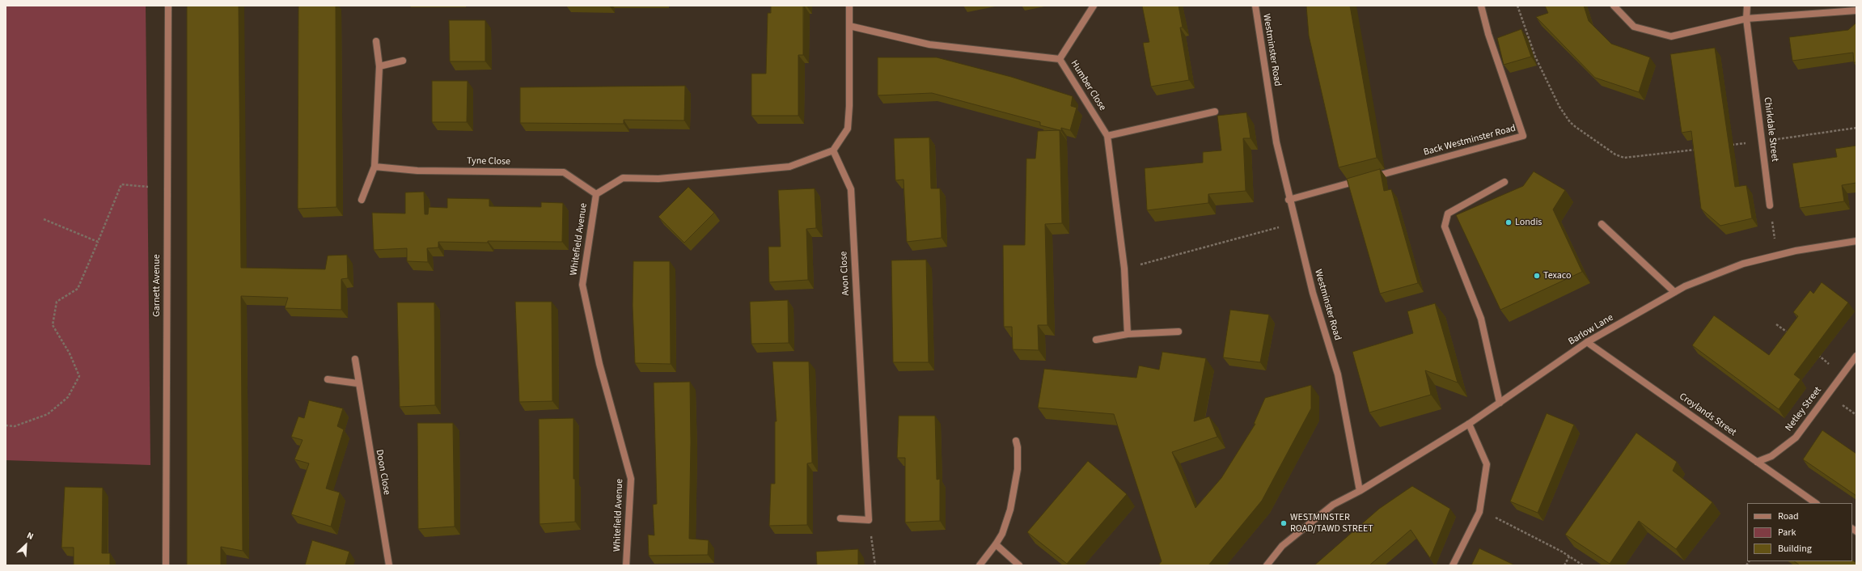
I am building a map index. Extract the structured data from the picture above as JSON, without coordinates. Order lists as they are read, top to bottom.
{
  "streets": {
    "street": [
      "Westminster Road",
      "Humber Close",
      "Chirkdale Street",
      "Back Westminster Road",
      "Tyne Close",
      "Whitefield Avenue",
      "Avon Close",
      "Garnett Avenue",
      "Barlow Lane",
      "Netley Street",
      "Croylands Street",
      "Doon Close"
    ]
  },
  "crossings": [
    ["Westminster Road", "Back Westminster Road"],
    ["Westminster Road", "Barlow Lane"],
    ["Tyne Close", "Whitefield Avenue"],
    ["Whitefield Avenue", "Avon Close"],
    ["Barlow Lane", "Croylands Street"],
    ["Netley Street", "Croylands Street"]
  ],
  "places": ["Londis", "Texaco", "WESTMINSTER ROAD/TAWD STREET"],
  "legend": ["Road", "Park", "Building"],
  "north": "top right"
}
